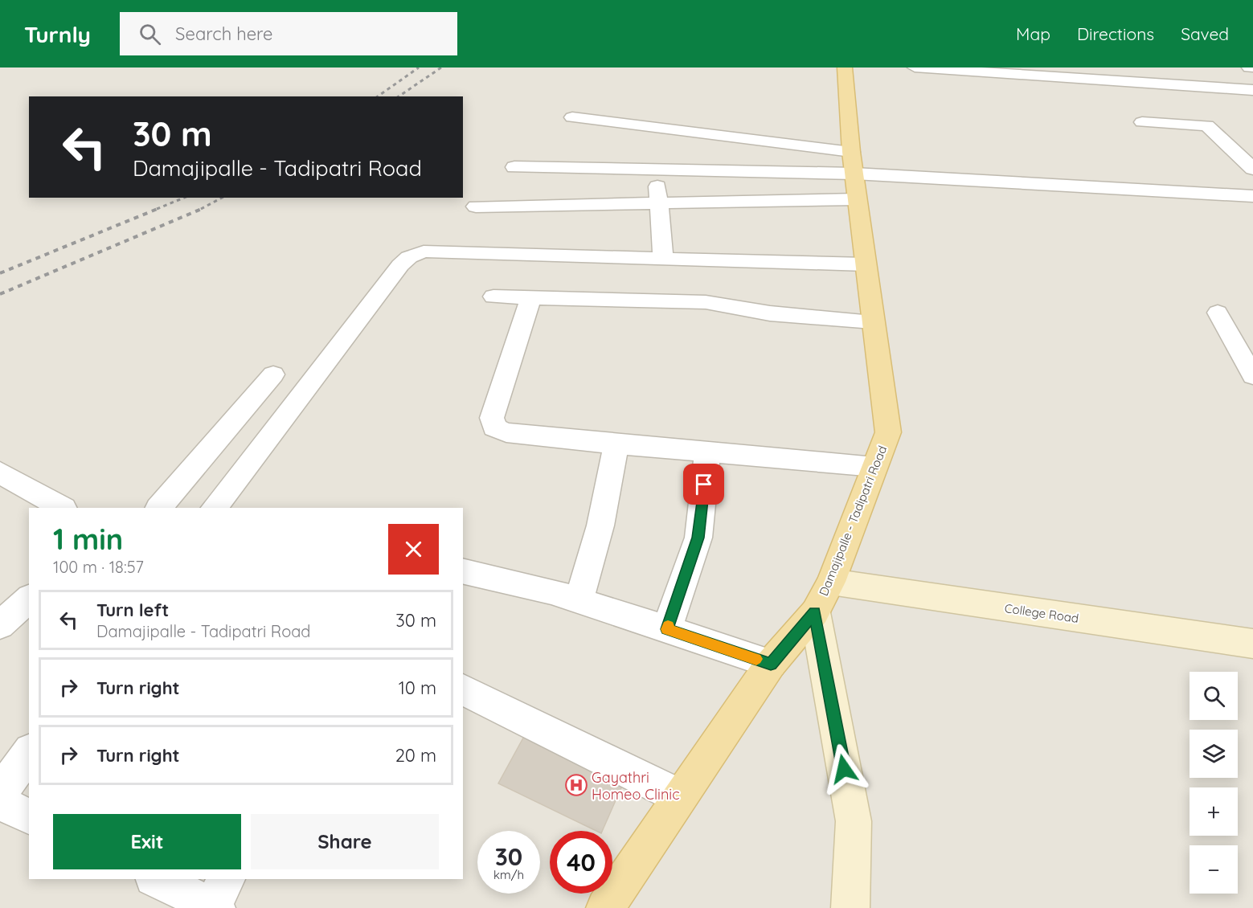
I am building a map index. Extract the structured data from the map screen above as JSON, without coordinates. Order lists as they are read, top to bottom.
{
  "streets": {
    "main road": ["Damajipalle - Tadipatri Road"],
    "street": ["College Road"]
  },
  "crossings": [
    ["Damajipalle - Tadipatri Road", "College Road"]
  ],
  "places": {
    "hospital": ["Gayathri Homeo Clinic"]
  },
  "page": {
    "header": "Turnly",
    "search": "Search here",
    "nav": ["Map", "Directions", "Saved"],
    "turn": ["30 m", "Damajipalle - Tadipatri Road"],
    "heading": ["1 min", "100 m · 18:57"],
    "list": [
      {
        "name": "Turn left",
        "note": "Damajipalle - Tadipatri Road",
        "value": "30 m"
      },
      {
        "name": "Turn right",
        "value": "10 m"
      },
      {
        "name": "Turn right",
        "value": "20 m"
      }
    ],
    "map_buttons": ["+", "−"],
    "buttons": ["Exit", "Share"],
    "speed": "30 km/h",
    "limit": "40"
  }
}
